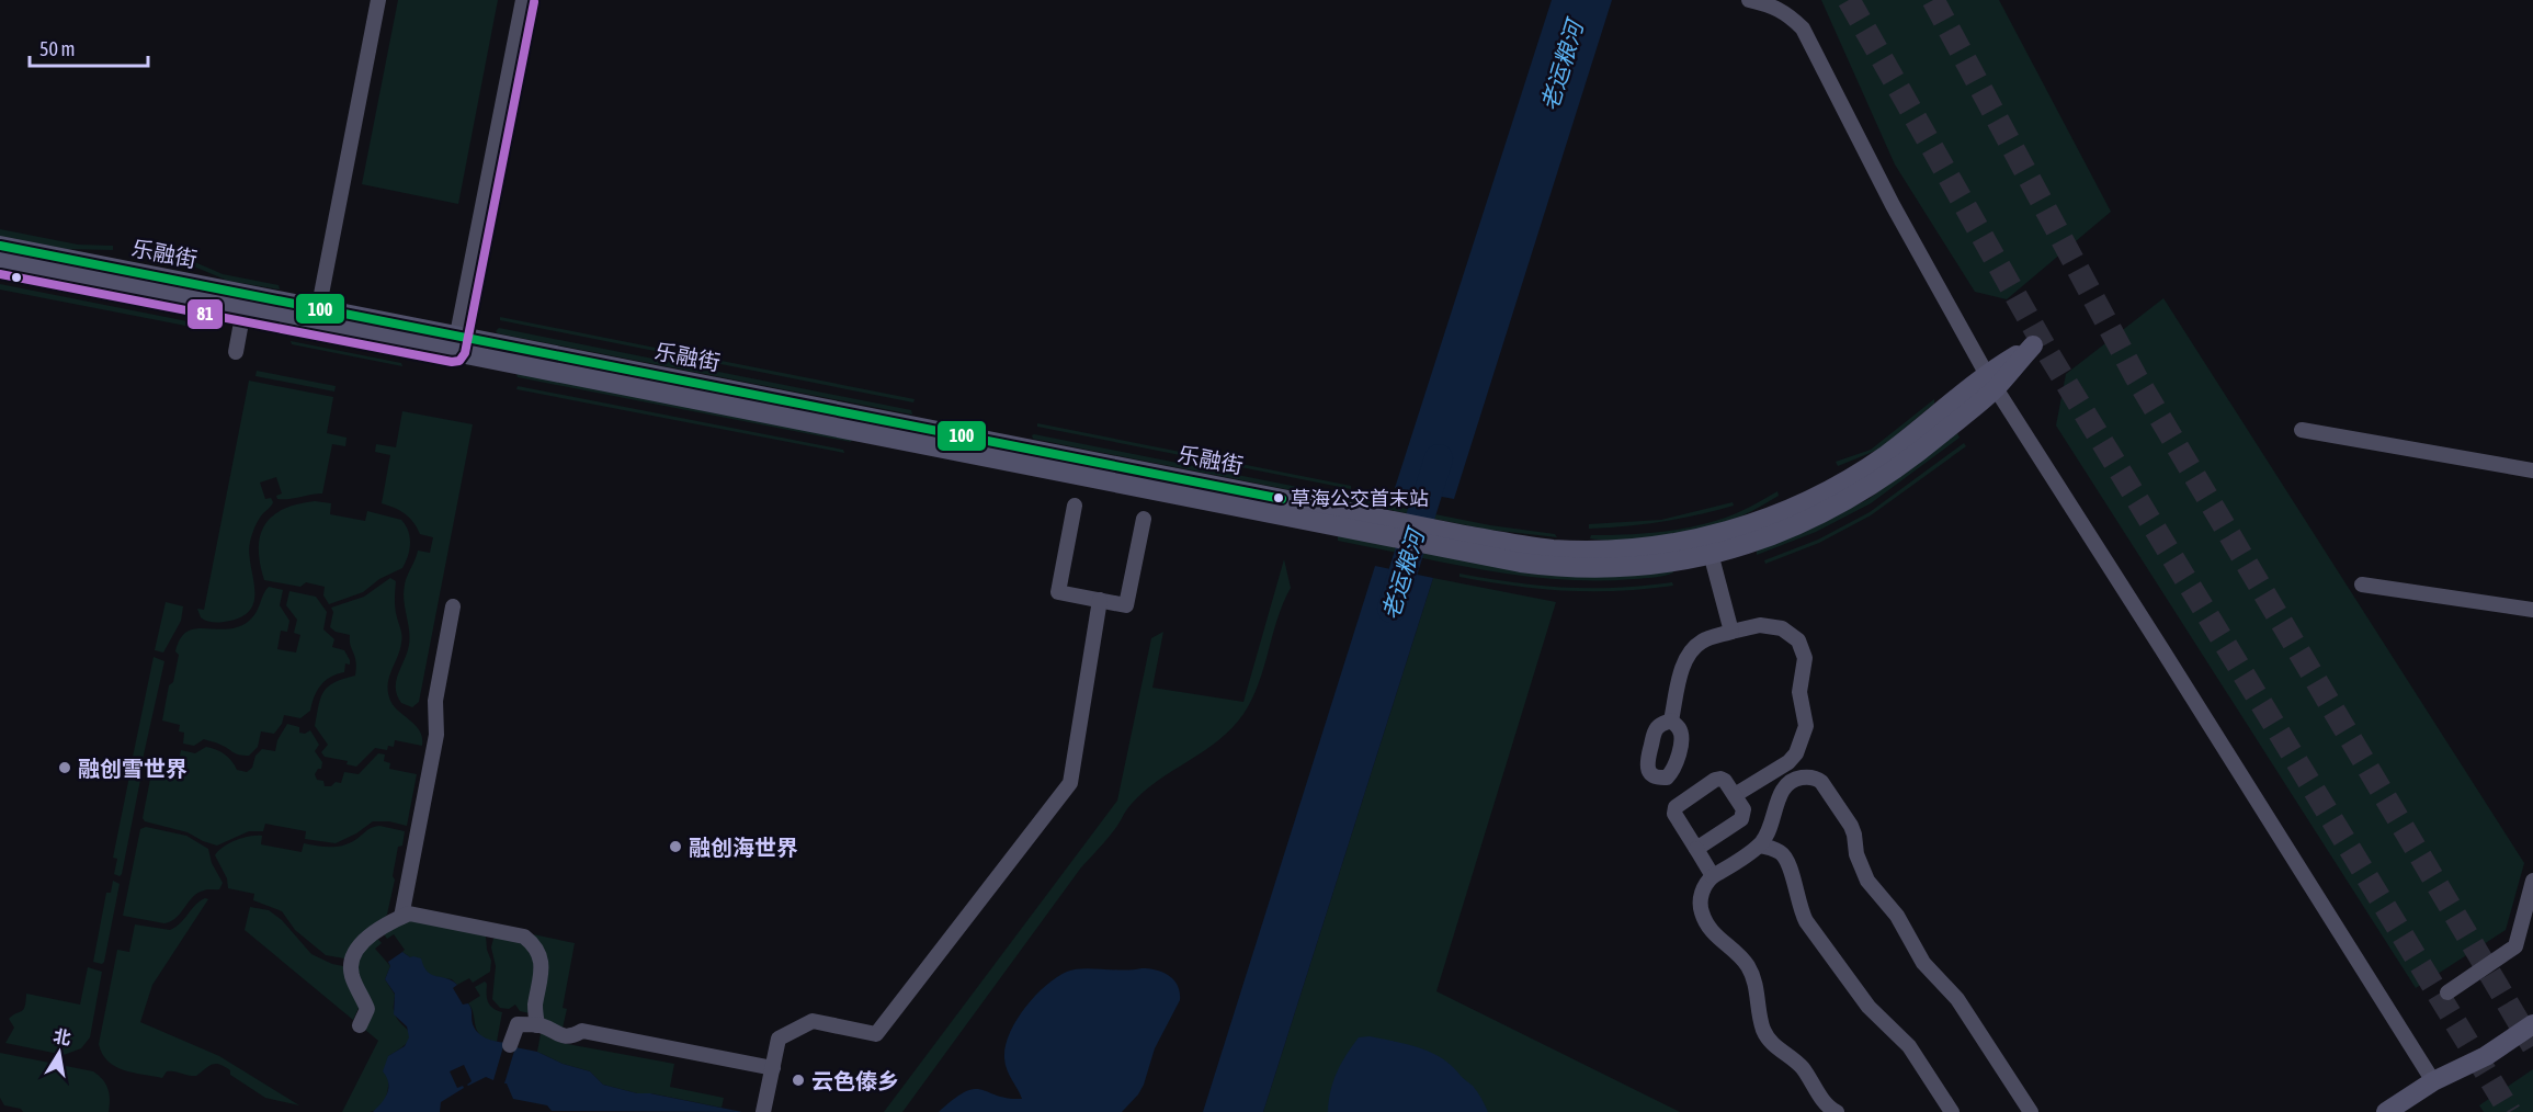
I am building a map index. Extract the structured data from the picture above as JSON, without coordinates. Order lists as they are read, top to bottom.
{
  "streets": {
    "street": ["乐融街"]
  },
  "water": ["老运粮河"],
  "places": [
    "草海公交首末站",
    "融创雪世界",
    "融创海世界",
    "云色傣乡"
  ],
  "lines": ["transit line 81", "transit line 100"],
  "scale_bar": "50 m",
  "north": "top"
}
